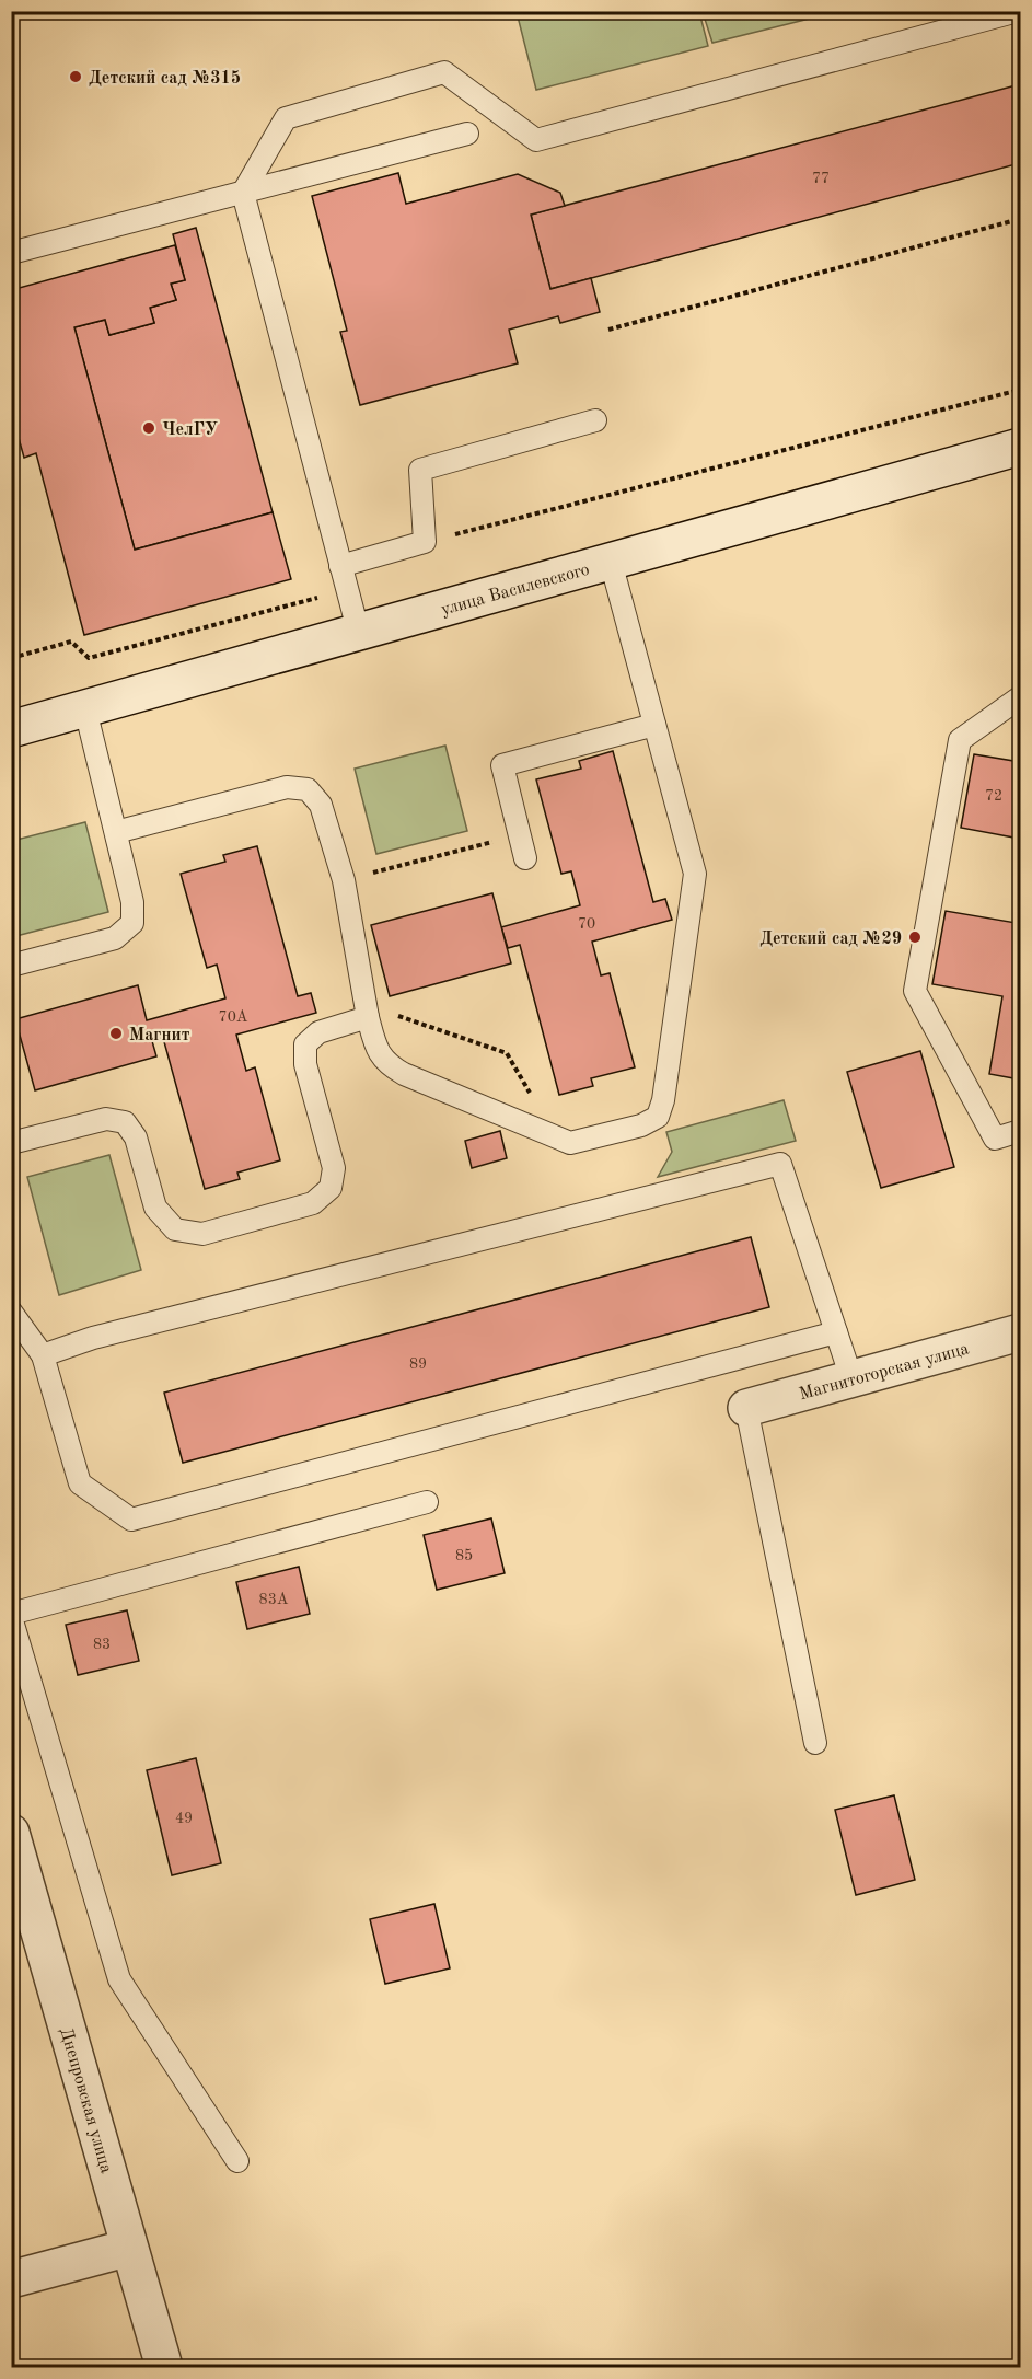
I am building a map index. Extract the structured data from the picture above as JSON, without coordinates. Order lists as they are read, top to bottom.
{
  "streets": {
    "street": ["улица Василевского", "Магнитогорская улица", "Днепровская улица"]
  },
  "places": [
    "Детский сад №315",
    "ЧелГУ",
    "Детский сад №29",
    "Магнит"
  ],
  "house_numbers": [
    "77",
    "72",
    "70",
    "70А",
    "89",
    "85",
    "83А",
    "83",
    "49"
  ]
}
